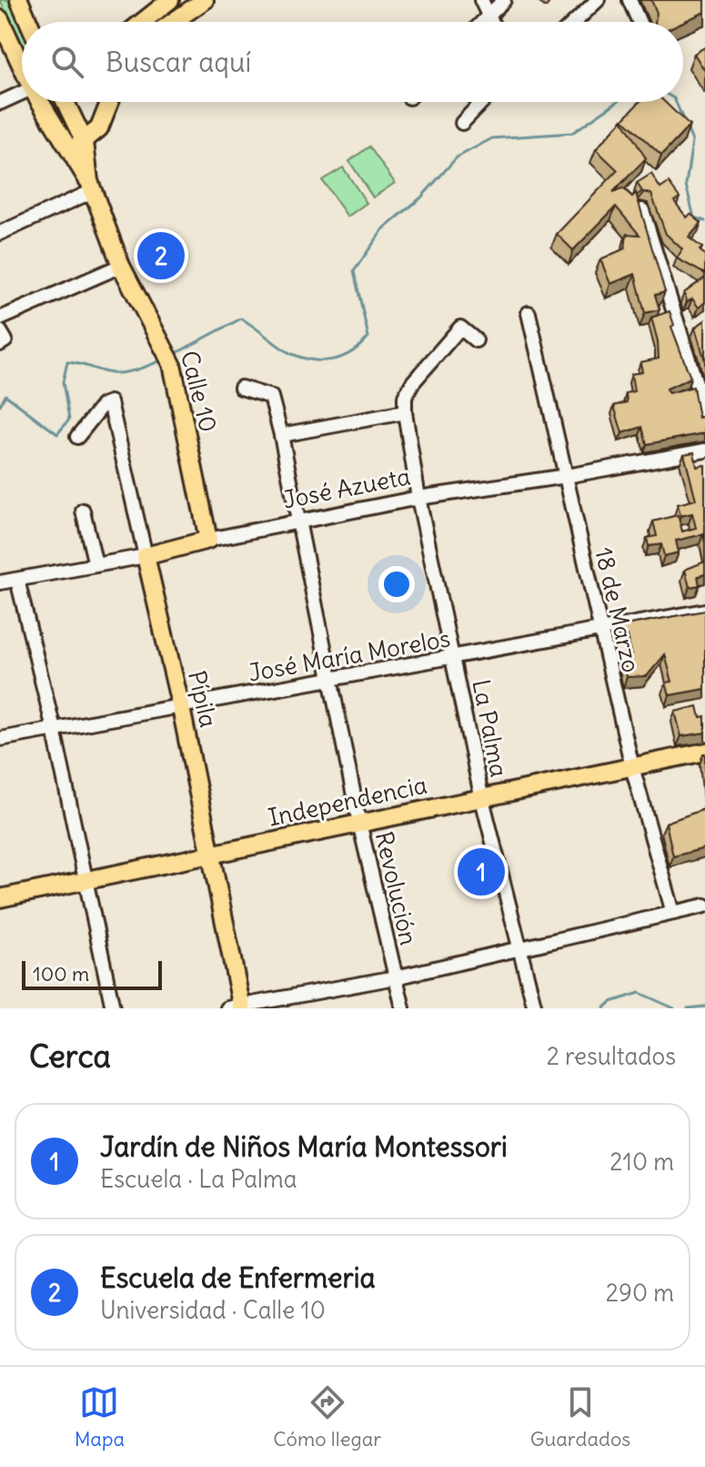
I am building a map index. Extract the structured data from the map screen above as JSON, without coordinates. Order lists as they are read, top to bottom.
{
  "streets": {
    "main road": [
      "Calle 10",
      "José Azueta",
      "Pípila",
      "Independencia"
    ],
    "street": [
      "18 de Marzo",
      "José María Morelos",
      "La Palma",
      "Revolución"
    ]
  },
  "crossings": [
    ["Calle 10", "José Azueta"],
    ["José Azueta", "18 de Marzo"],
    ["José Azueta", "Pípila"],
    ["José Azueta", "La Palma"],
    ["José Azueta", "Revolución"],
    ["18 de Marzo", "José María Morelos"],
    ["18 de Marzo", "Independencia"],
    ["José María Morelos", "Pípila"],
    ["José María Morelos", "La Palma"],
    ["José María Morelos", "Revolución"],
    ["Pípila", "Independencia"],
    ["La Palma", "Independencia"],
    ["Independencia", "Revolución"]
  ],
  "scale_bar": "100 m",
  "page": {
    "search": "Buscar aquí",
    "pins": ["2", "1"],
    "scale": "100 m",
    "heading": ["Cerca", "2 resultados"],
    "list": [
      {
        "mark": "1",
        "name": "Jardín de Niños María Montessori",
        "note": "Escuela · La Palma",
        "value": "210 m"
      },
      {
        "mark": "2",
        "name": "Escuela de Enfermeria",
        "note": "Universidad · Calle 10",
        "value": "290 m"
      }
    ],
    "nav": ["Mapa", "Cómo llegar", "Guardados"]
  }
}
